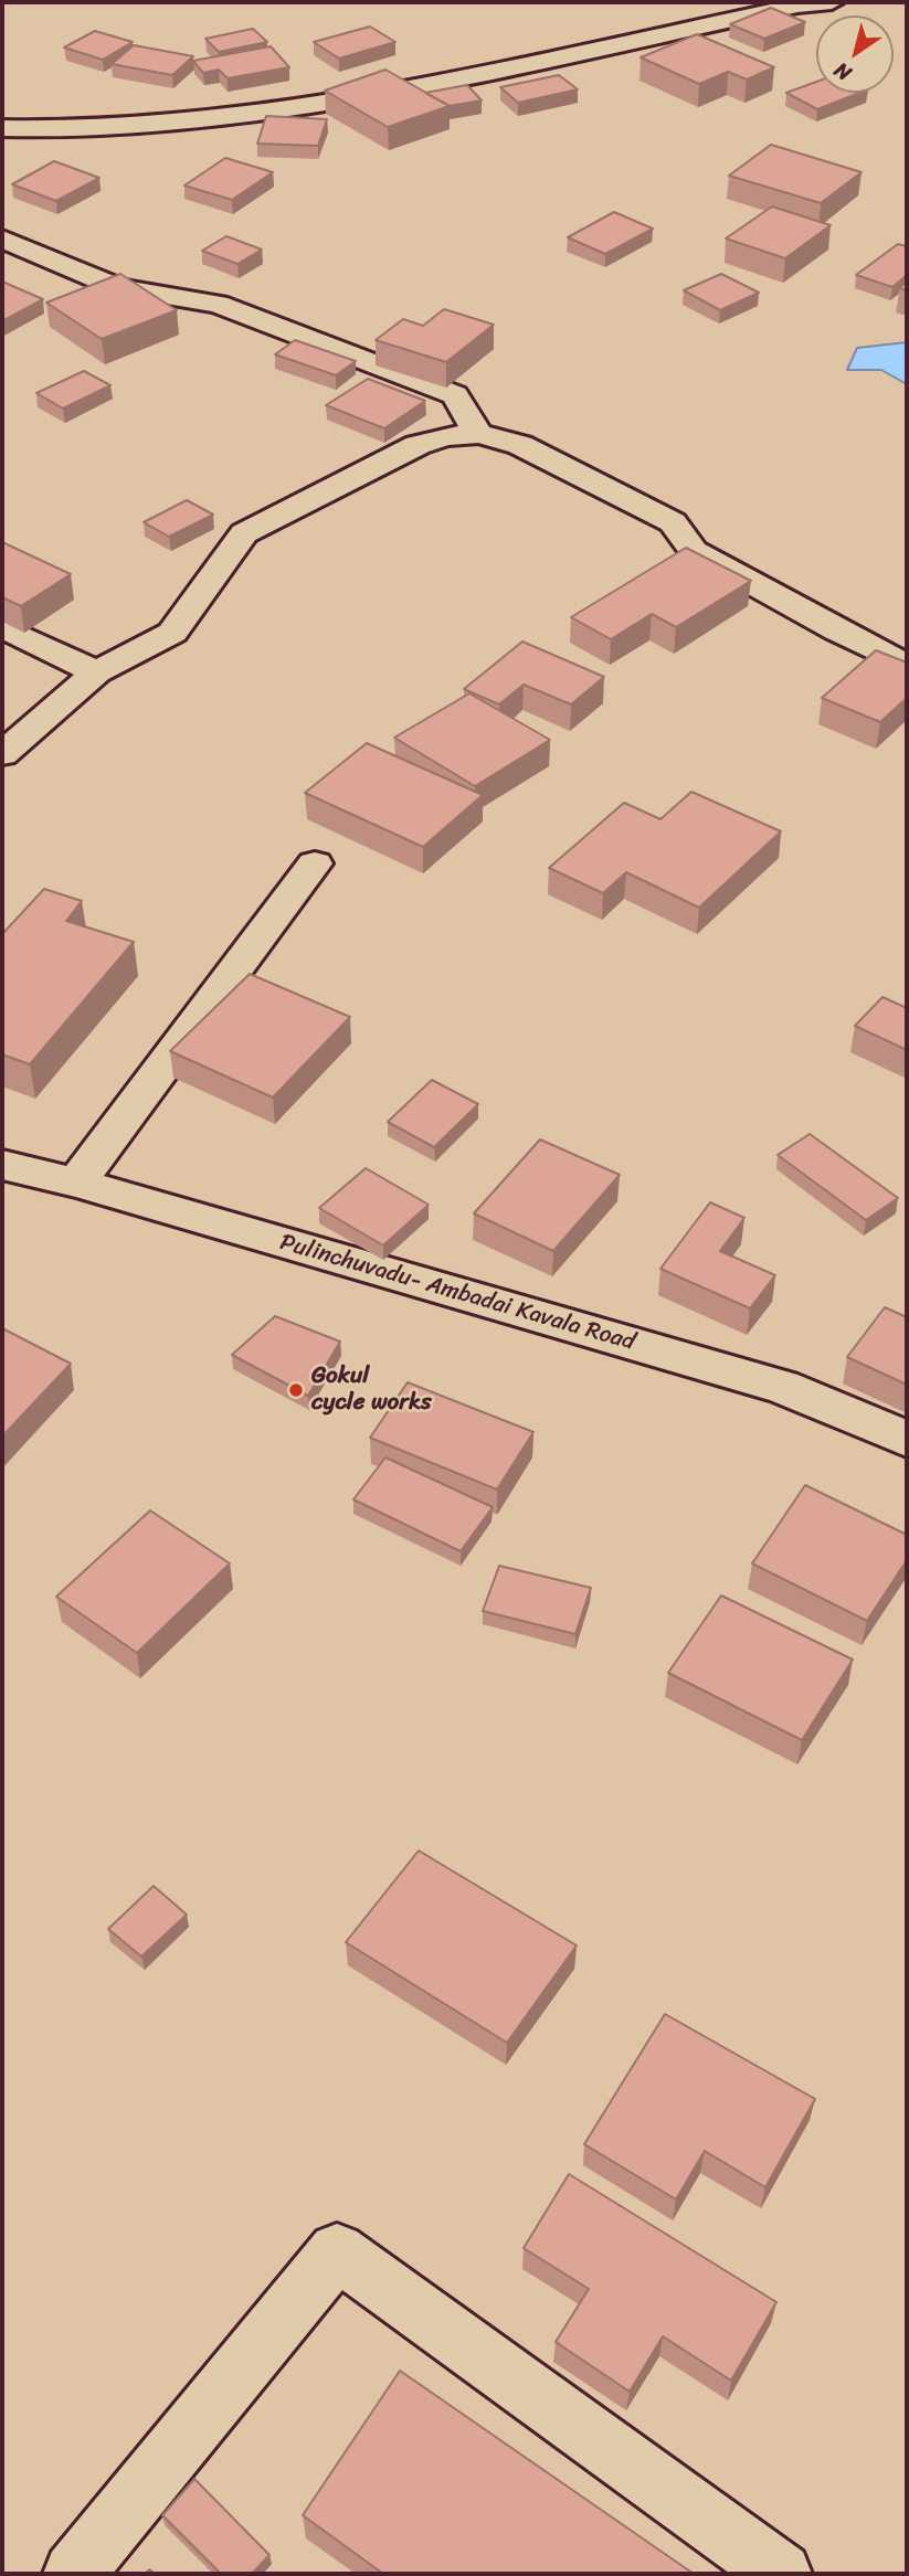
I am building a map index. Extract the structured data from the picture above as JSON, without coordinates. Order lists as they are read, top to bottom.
{
  "streets": {
    "street": ["Pulinchuvadu- Ambadai Kavala Road"]
  },
  "places": ["Gokul cycle works"],
  "north": "bottom left"
}
